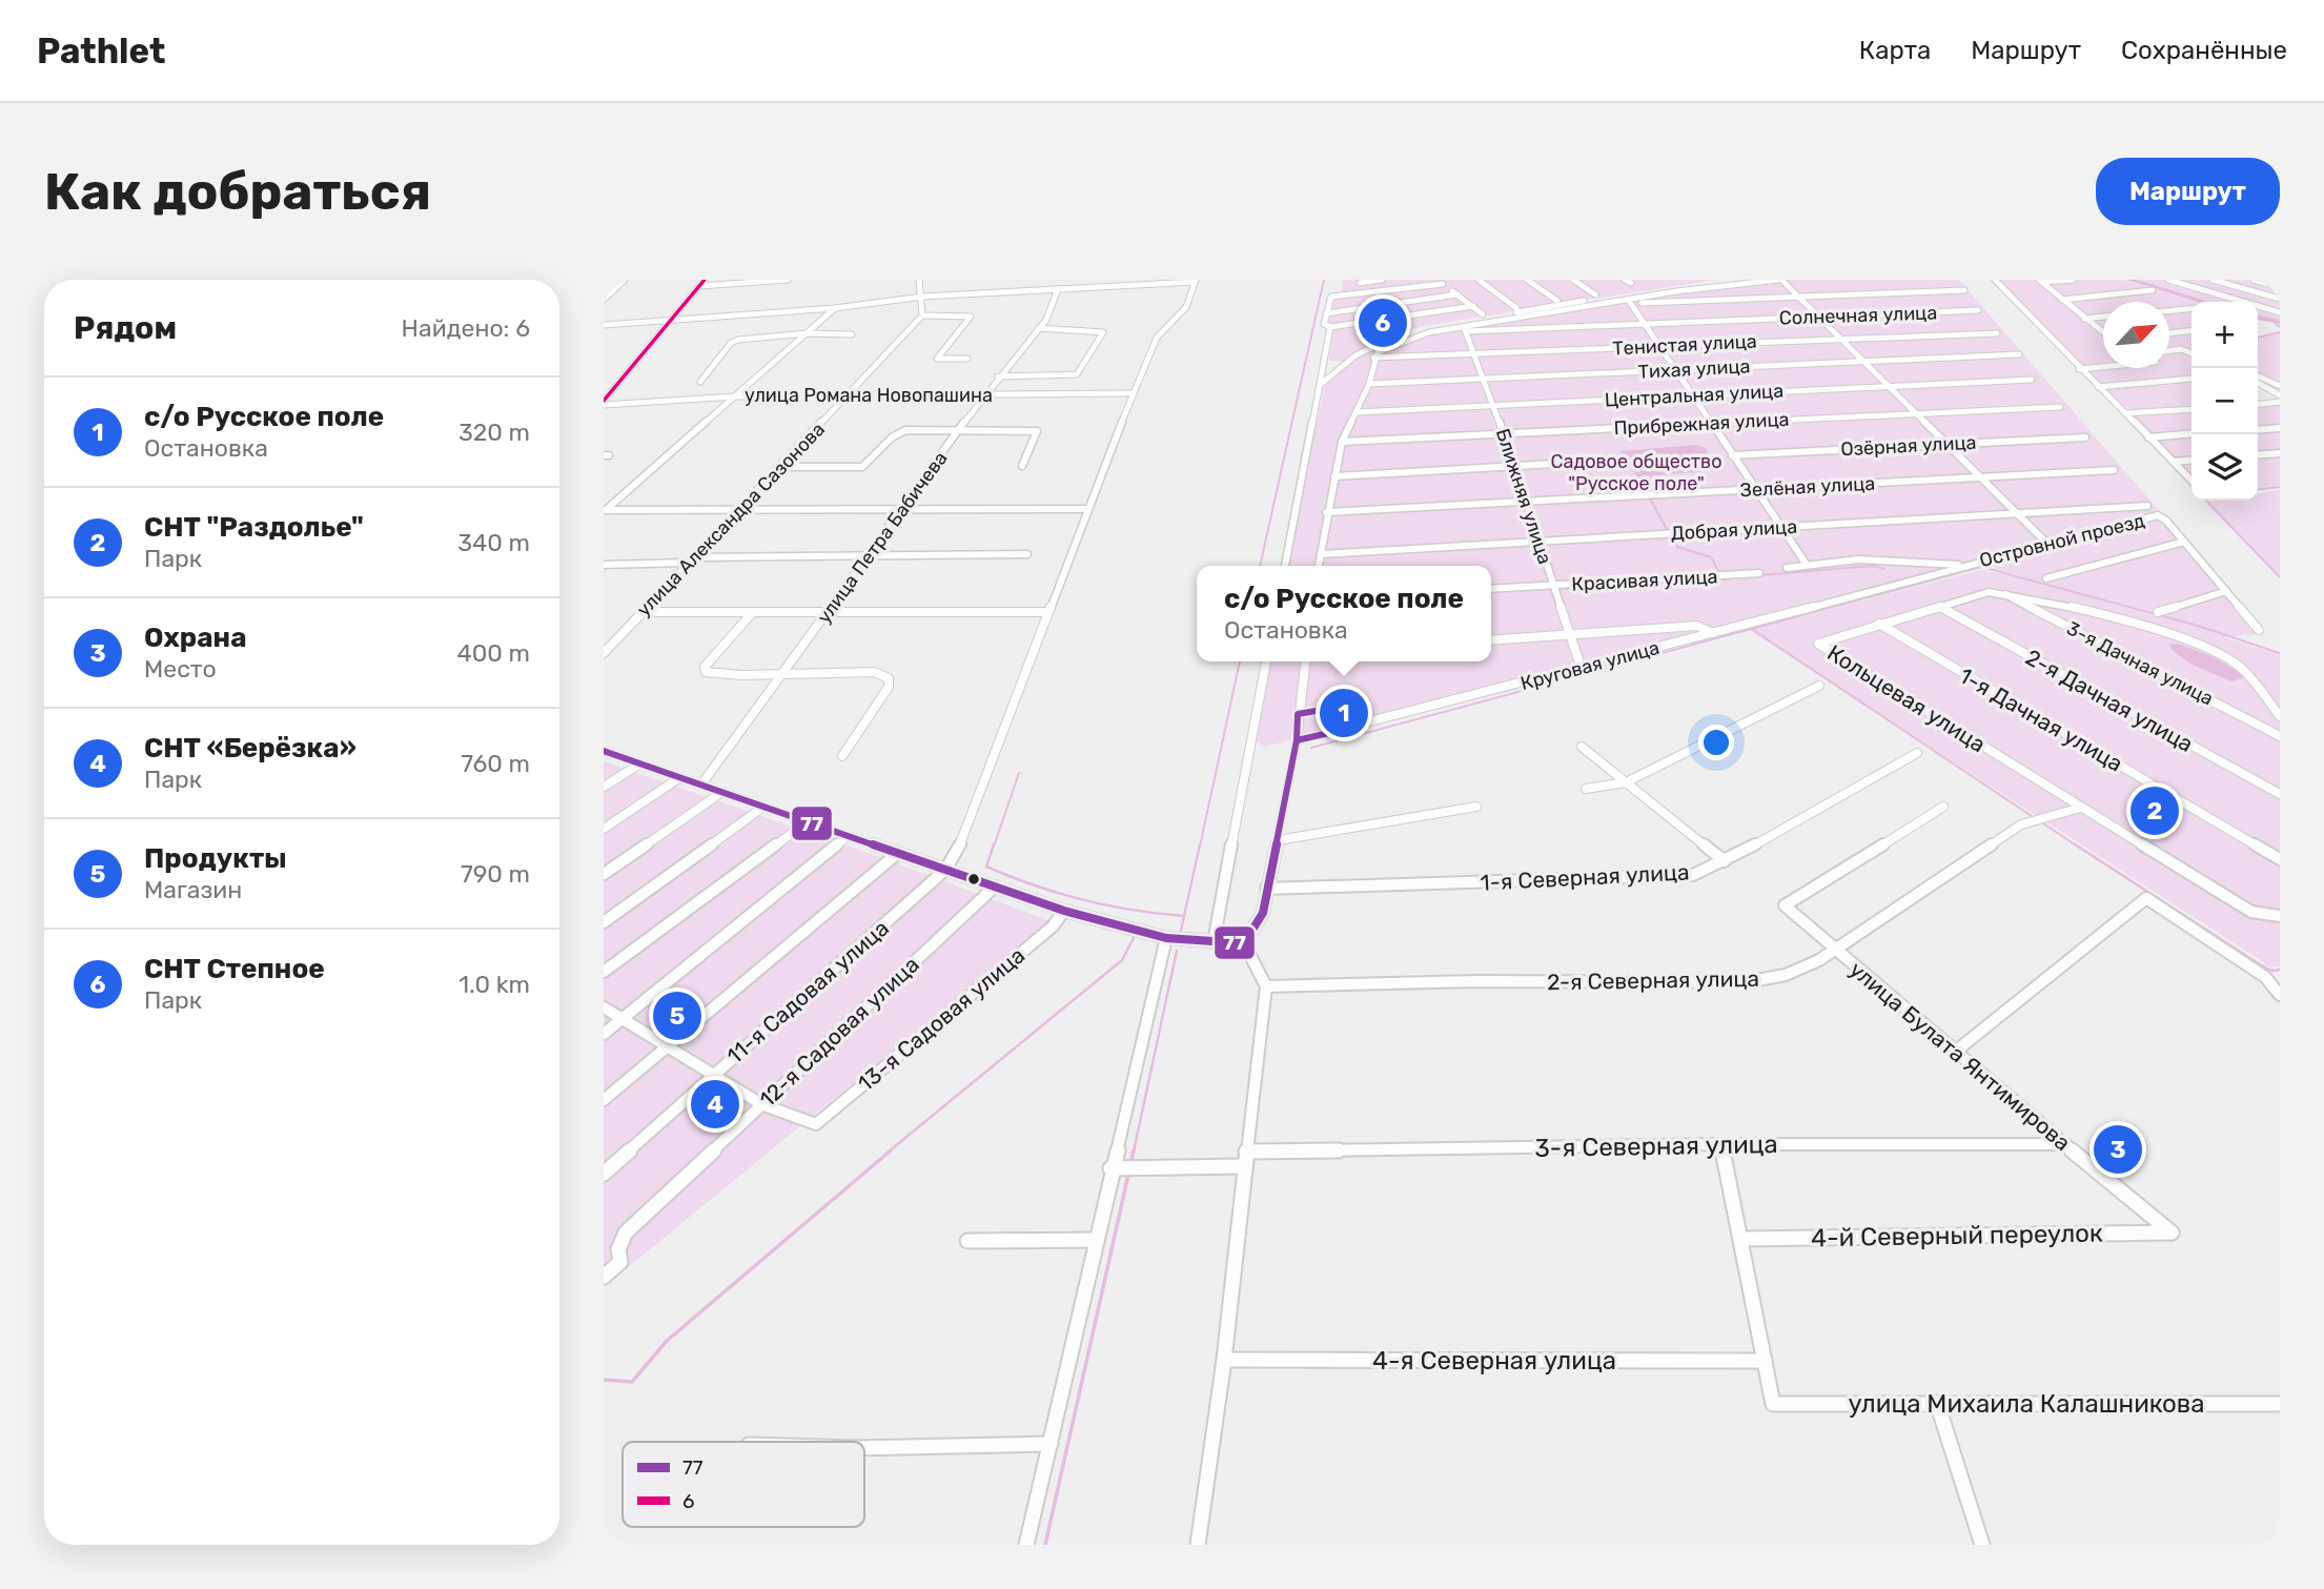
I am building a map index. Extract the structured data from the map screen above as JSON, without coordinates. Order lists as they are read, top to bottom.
{
  "streets": {
    "street": [
      "Солнечная улица",
      "Тенистая улица",
      "Тихая улица",
      "улица Романа Новопашина",
      "Центральная улица",
      "Прибрежная улица",
      "Озёрная улица",
      "Зелёная улица",
      "Ближняя улица",
      "улица Александра Сазонова",
      "Добрая улица",
      "улица Петра Бабичева",
      "Островной проезд",
      "Красивая улица",
      "3-я Дачная улица",
      "Круговая улица",
      "Кольцевая улица",
      "2-я Дачная улица",
      "1-я Дачная улица",
      "1-я Северная улица",
      "2-я Северная улица",
      "11-я Садовая улица",
      "13-я Садовая улица",
      "12-я Садовая улица",
      "улица Булата Янтимирова",
      "3-я Северная улица",
      "4-й Северный переулок",
      "4-я Северная улица",
      "улица Михаила Калашникова"
    ]
  },
  "crossings": [
    ["Солнечная улица", "Тенистая улица"],
    ["Солнечная улица", "Ближняя улица"],
    ["Тенистая улица", "Ближняя улица"],
    ["Тихая улица", "Ближняя улица"],
    ["улица Романа Новопашина", "улица Александра Сазонова"],
    ["улица Романа Новопашина", "улица Петра Бабичева"],
    ["Центральная улица", "Ближняя улица"],
    ["Прибрежная улица", "Ближняя улица"],
    ["Зелёная улица", "Ближняя улица"],
    ["Ближняя улица", "Добрая улица"],
    ["Ближняя улица", "Красивая улица"],
    ["Ближняя улица", "Круговая улица"],
    ["Островной проезд", "Круговая улица"],
    ["3-я Дачная улица", "Кольцевая улица"],
    ["Кольцевая улица", "2-я Дачная улица"],
    ["Кольцевая улица", "1-я Дачная улица"],
    ["Кольцевая улица", "2-я Северная улица"],
    ["2-я Северная улица", "улица Булата Янтимирова"],
    ["13-я Садовая улица", "12-я Садовая улица"],
    ["улица Булата Янтимирова", "3-я Северная улица"],
    ["улица Булата Янтимирова", "4-й Северный переулок"],
    ["4-я Северная улица", "улица Михаила Калашникова"]
  ],
  "parks": ["Садовое общество \"Русское поле\""],
  "lines": ["transit line 6", "transit line 77"],
  "legend": ["77", "6"],
  "north": "top right",
  "page": {
    "header": "Pathlet",
    "nav": ["Карта", "Маршрут", "Сохранённые"],
    "buttons": "Маршрут",
    "title": "Как добраться",
    "heading": ["Рядом", "Найдено: 6"],
    "pins": [
      "6",
      "1",
      "2",
      "5",
      "4",
      "3"
    ],
    "map_buttons": ["+", "−"],
    "list": [
      {
        "mark": "1",
        "name": "с/о Русское поле",
        "note": "Остановка",
        "value": "320 m"
      },
      {
        "mark": "2",
        "name": "СНТ \"Раздолье\"",
        "note": "Парк",
        "value": "340 m"
      },
      {
        "mark": "3",
        "name": "Охрана",
        "note": "Место",
        "value": "400 m"
      },
      {
        "mark": "4",
        "name": "СНТ «Берёзка»",
        "note": "Парк",
        "value": "760 m"
      },
      {
        "mark": "5",
        "name": "Продукты",
        "note": "Магазин",
        "value": "790 m"
      },
      {
        "mark": "6",
        "name": "СНТ Степное",
        "note": "Парк",
        "value": "1.0 km"
      }
    ],
    "popup": ["с/о Русское поле", "Остановка"]
  }
}
